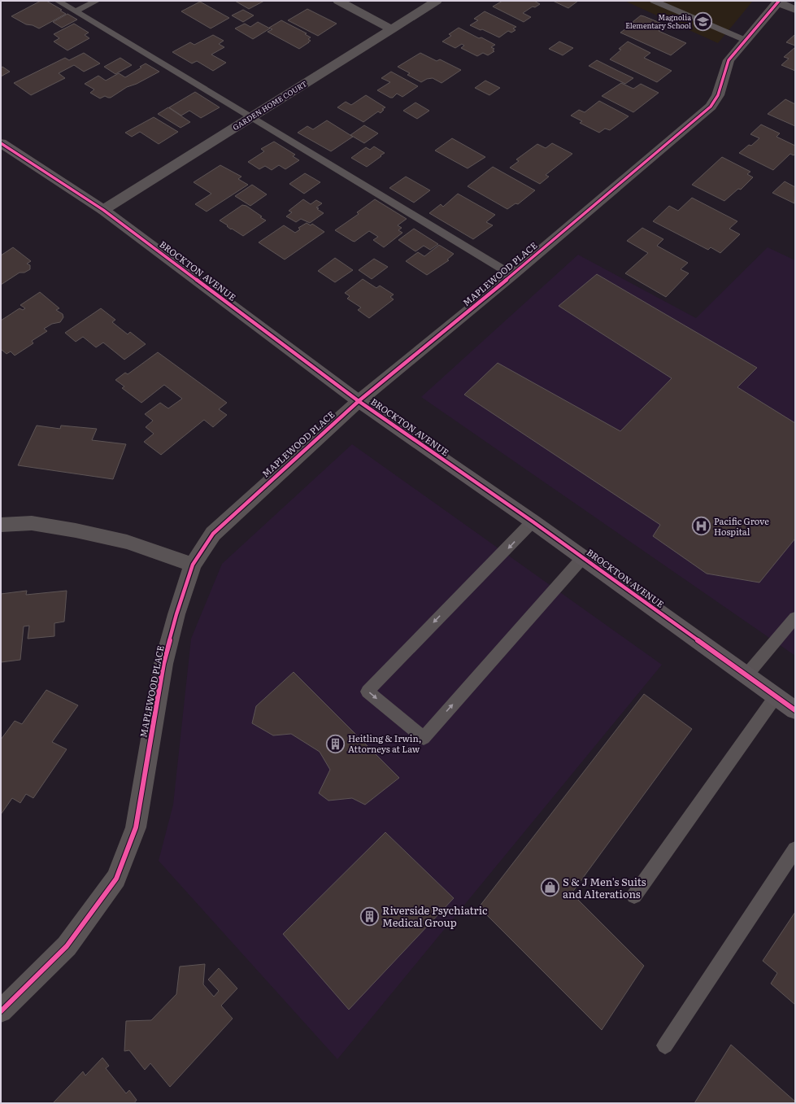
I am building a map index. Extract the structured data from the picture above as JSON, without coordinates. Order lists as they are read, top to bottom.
{
  "streets": {
    "main road": ["BROCKTON AVENUE"],
    "street": ["GARDEN HOME COURT", "MAPLEWOOD PLACE"]
  },
  "crossings": [
    ["GARDEN HOME COURT", "BROCKTON AVENUE"],
    ["BROCKTON AVENUE", "MAPLEWOOD PLACE"]
  ],
  "places": {
    "school or university": ["Magnolia Elementary School"],
    "hospital": ["Pacific Grove Hospital"],
    "building": ["Heitling & Irwin, Attorneys at Law", "Riverside Psychiatric Medical Group"],
    "shop": ["S & J Men's Suits and Alterations"]
  }
}
